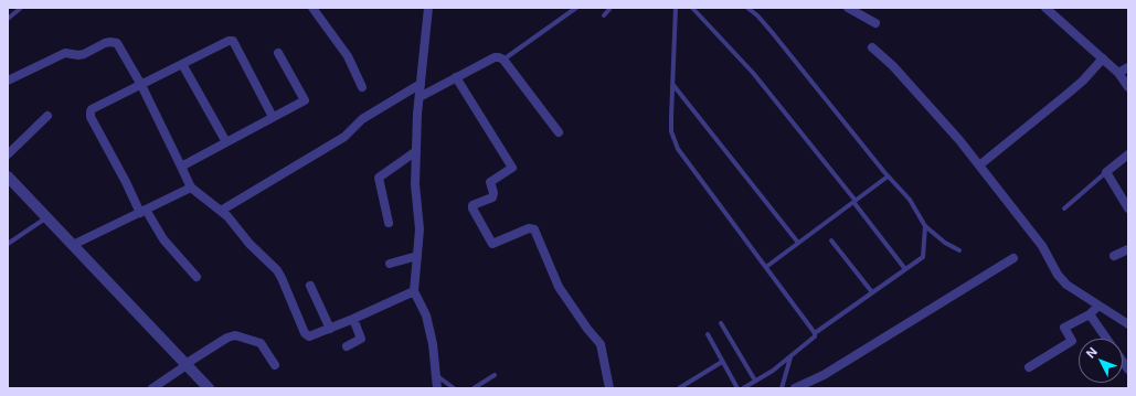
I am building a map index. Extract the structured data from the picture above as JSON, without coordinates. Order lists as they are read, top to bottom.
{
  "north": "top left"
}
